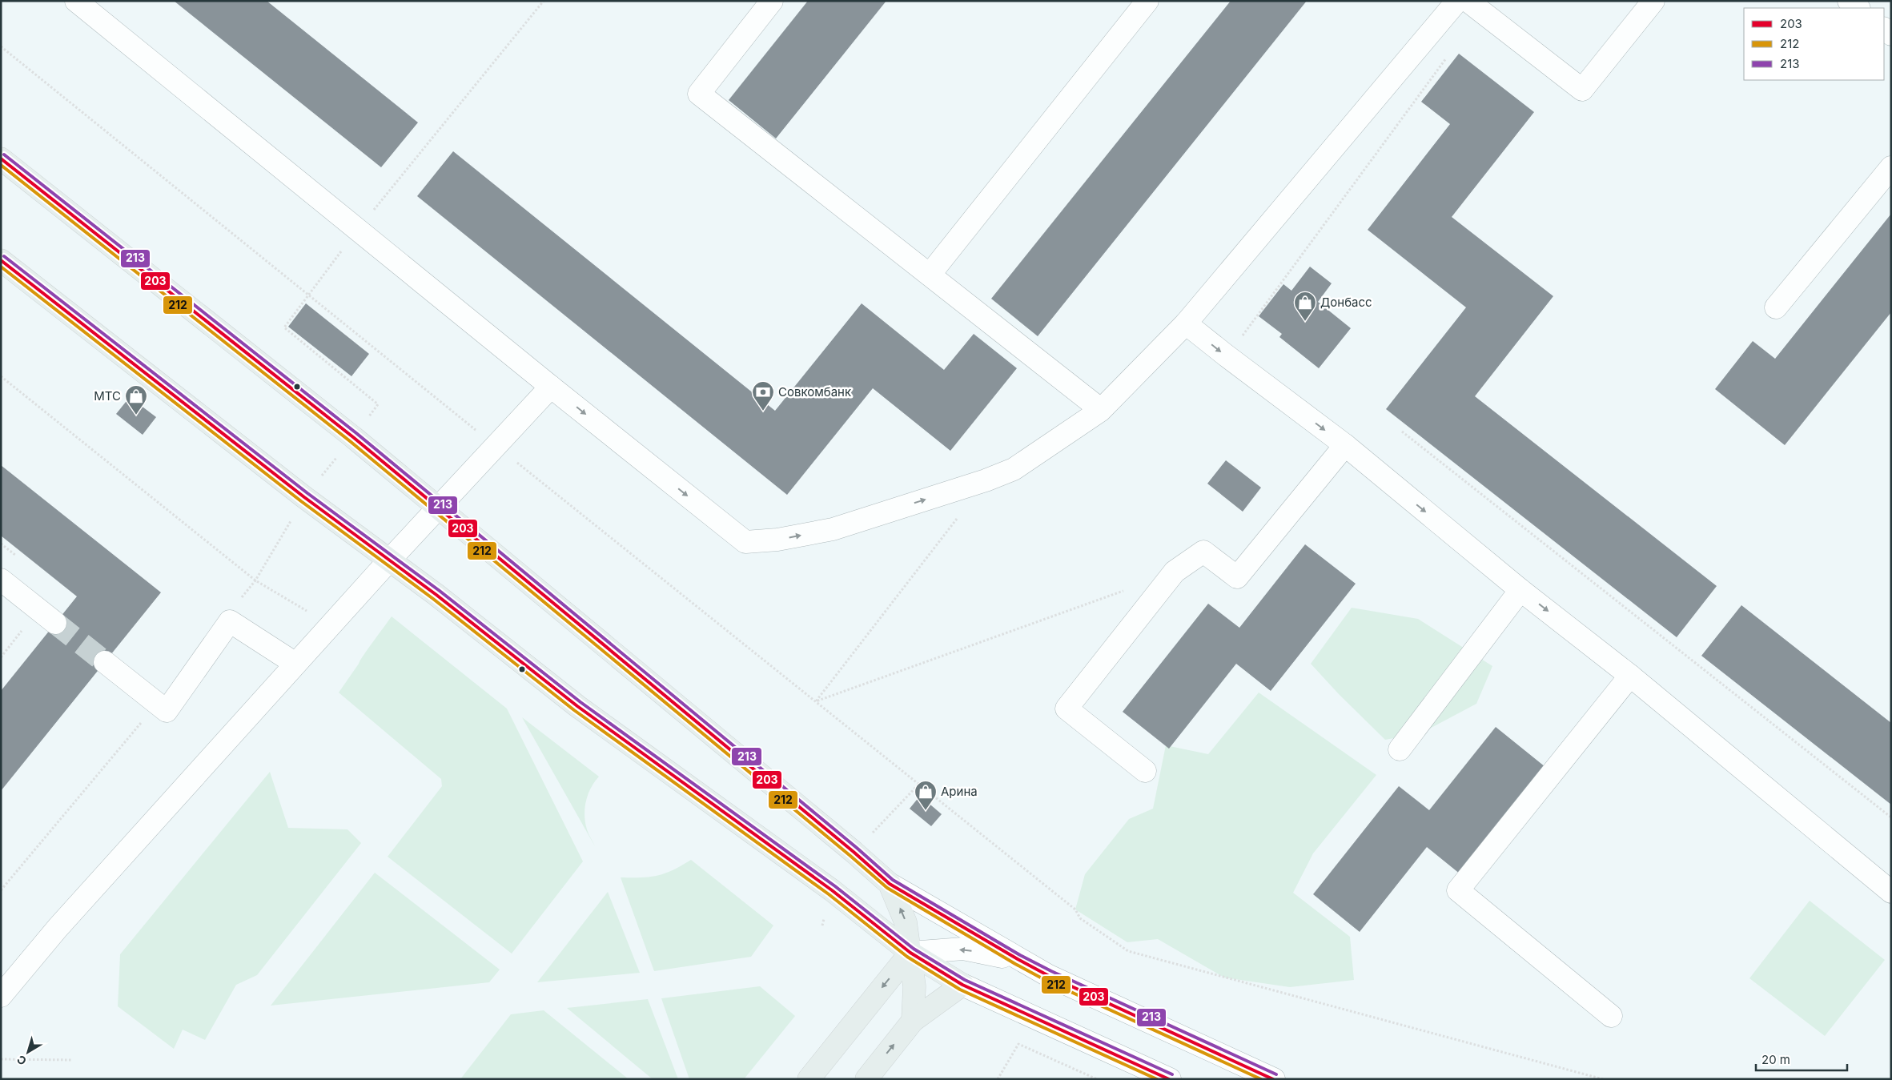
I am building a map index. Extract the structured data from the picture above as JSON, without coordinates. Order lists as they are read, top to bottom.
{
  "places": {
    "shop": ["Донбасс", "МТС", "Арина"],
    "bank": ["Совкомбанк"]
  },
  "lines": ["transit line 213", "transit line 203", "transit line 212"],
  "legend": ["203", "212", "213"],
  "scale_bar": "20 m",
  "north": "bottom left"
}
